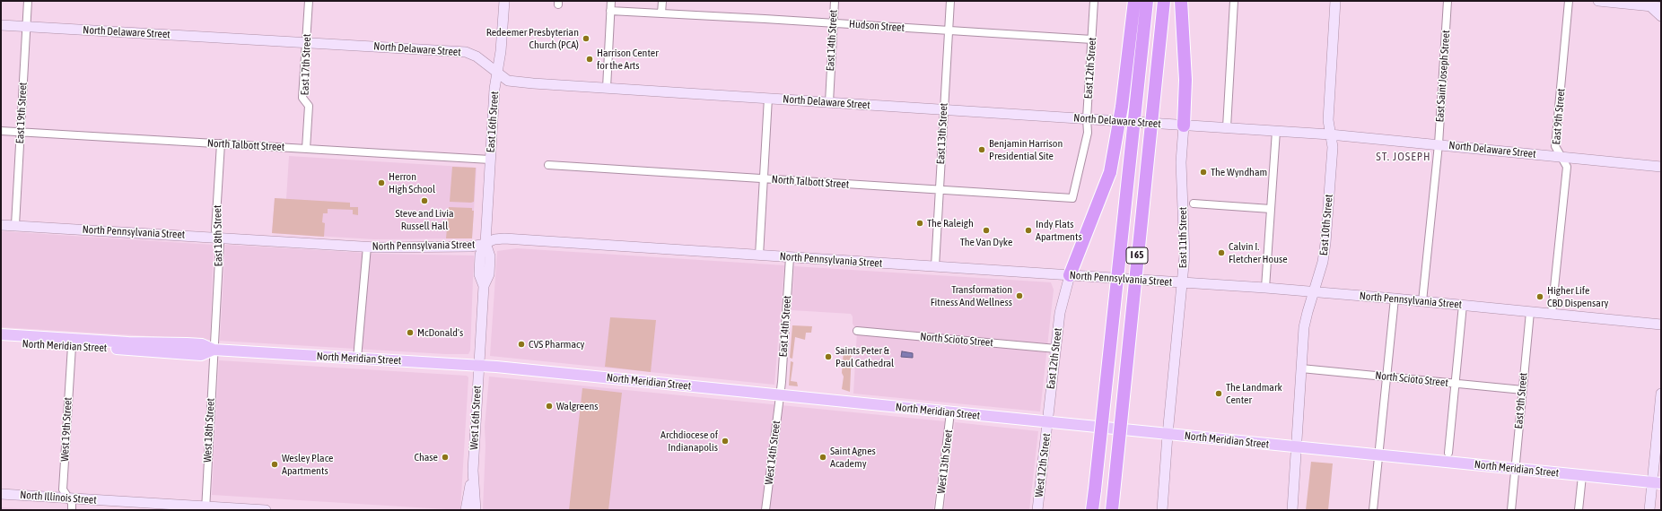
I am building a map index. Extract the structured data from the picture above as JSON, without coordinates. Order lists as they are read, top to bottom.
{
  "streets": {
    "highway": ["I 65"],
    "main road": [
      "North Delaware Street",
      "East 12th Street",
      "East 16th Street",
      "East 10th Street",
      "North Pennsylvania Street",
      "East 11th Street",
      "North Meridian Street",
      "West 16th Street",
      "West 12th Street",
      "North Illinois Street"
    ],
    "street": [
      "Hudson Street",
      "East 14th Street",
      "East 17th Street",
      "East Saint Joseph Street",
      "East 19th Street",
      "East 9th Street",
      "East 13th Street",
      "North Talbott Street",
      "East 18th Street",
      "North Scioto Street",
      "West 19th Street",
      "West 18th Street",
      "West 14th Street",
      "West 13th Street"
    ]
  },
  "crossings": [
    ["Hudson Street", "East 14th Street"],
    ["Hudson Street", "East 12th Street"],
    ["Hudson Street", "East 13th Street"],
    ["North Delaware Street", "East 14th Street"],
    ["North Delaware Street", "East 17th Street"],
    ["North Delaware Street", "East 12th Street"],
    ["North Delaware Street", "East Saint Joseph Street"],
    ["North Delaware Street", "East 19th Street"],
    ["North Delaware Street", "East 9th Street"],
    ["North Delaware Street", "East 16th Street"],
    ["North Delaware Street", "East 13th Street"],
    ["North Delaware Street", "East 10th Street"],
    ["North Delaware Street", "East 11th Street"],
    ["East 14th Street", "North Pennsylvania Street"],
    ["East 14th Street", "North Meridian Street"],
    ["East 14th Street", "West 14th Street"],
    ["East 17th Street", "North Talbott Street"],
    ["East 12th Street", "North Talbott Street"],
    ["East 12th Street", "North Pennsylvania Street"],
    ["East 12th Street", "North Scioto Street"],
    ["East 12th Street", "North Meridian Street"],
    ["East 12th Street", "West 12th Street"],
    ["East Saint Joseph Street", "North Pennsylvania Street"],
    ["East 19th Street", "North Talbott Street"],
    ["East 19th Street", "North Pennsylvania Street"],
    ["East 9th Street", "North Pennsylvania Street"],
    ["East 9th Street", "North Scioto Street"],
    ["East 9th Street", "North Meridian Street"],
    ["East 16th Street", "North Talbott Street"],
    ["East 16th Street", "North Pennsylvania Street"],
    ["East 16th Street", "North Meridian Street"],
    ["East 16th Street", "West 16th Street"],
    ["East 13th Street", "North Talbott Street"],
    ["East 13th Street", "North Pennsylvania Street"],
    ["North Talbott Street", "East 18th Street"],
    ["East 10th Street", "North Pennsylvania Street"],
    ["East 10th Street", "North Scioto Street"],
    ["East 10th Street", "North Meridian Street"],
    ["North Pennsylvania Street", "East 18th Street"],
    ["North Pennsylvania Street", "East 11th Street"],
    ["East 18th Street", "North Meridian Street"],
    ["East 18th Street", "West 18th Street"],
    ["East 11th Street", "North Meridian Street"],
    ["North Meridian Street", "West 16th Street"],
    ["North Meridian Street", "West 19th Street"],
    ["North Meridian Street", "West 18th Street"],
    ["North Meridian Street", "West 14th Street"],
    ["North Meridian Street", "West 13th Street"],
    ["North Meridian Street", "West 12th Street"],
    ["West 19th Street", "North Illinois Street"],
    ["West 18th Street", "North Illinois Street"]
  ],
  "districts": ["ST. JOSEPH"],
  "places": [
    "Redeemer Presbyterian Church (PCA)",
    "Harrison Center for the Arts",
    "Benjamin Harrison Presidential Site",
    "The Wyndham",
    "Herron High School",
    "Steve and Livia Russell Hall",
    "The Raleigh",
    "The Van Dyke",
    "Indy Flats Apartments",
    "Calvin I. Fletcher House",
    "Transformation Fitness And Wellness",
    "Higher Life CBD Dispensary",
    "McDonald's",
    "CVS Pharmacy",
    "Saints Peter & Paul Cathedral",
    "The Landmark Center",
    "Walgreens",
    "Archdiocese of Indianapolis",
    "Chase",
    "Saint Agnes Academy",
    "Wesley Place Apartments"
  ]
}
